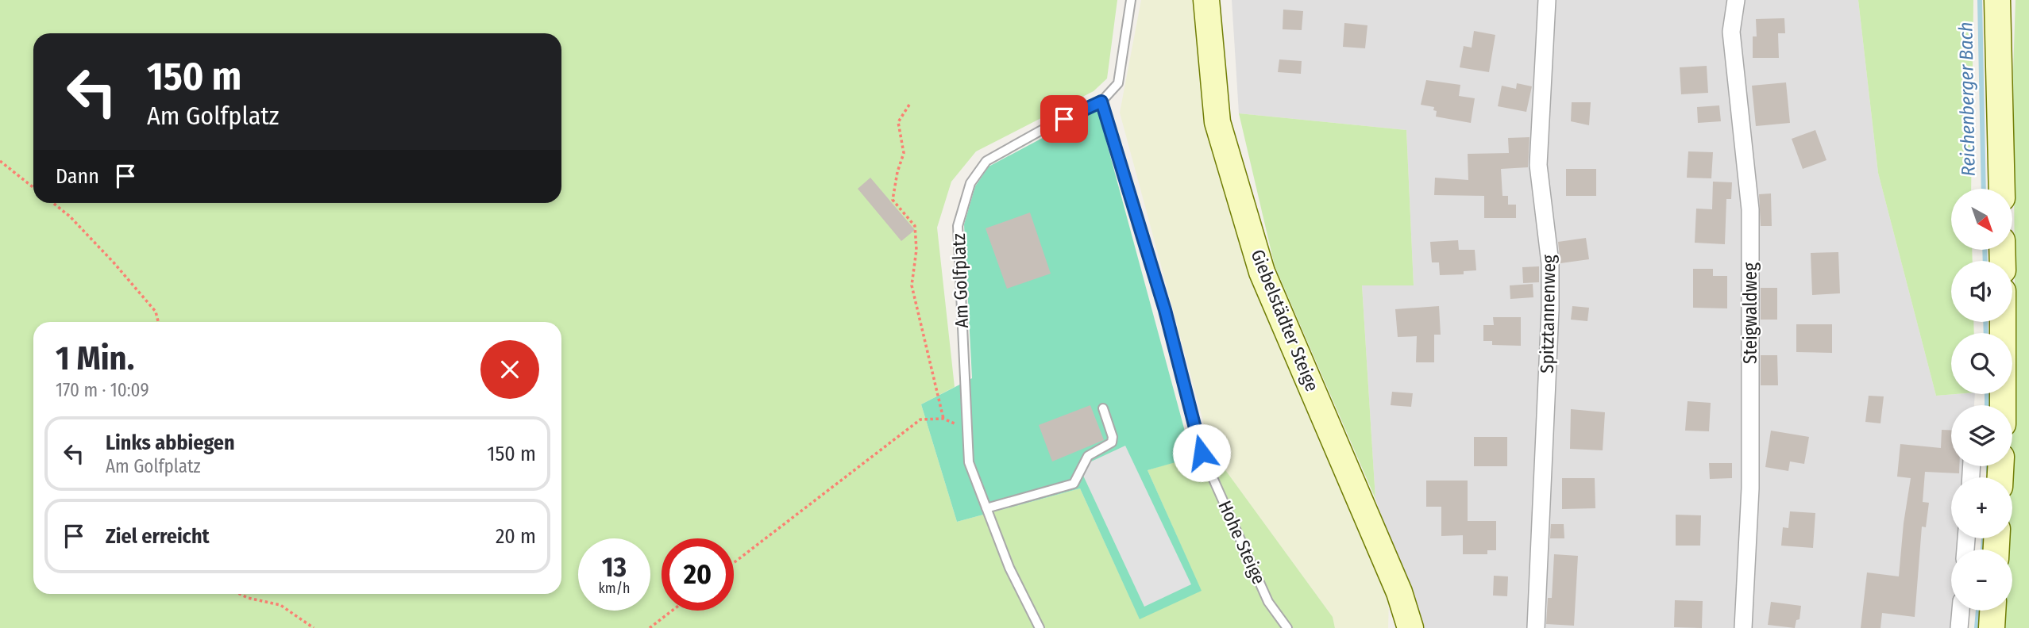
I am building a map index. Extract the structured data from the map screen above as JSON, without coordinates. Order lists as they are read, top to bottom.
{
  "streets": {
    "main road": ["Giebelstädter Steige"],
    "street": ["Steigwaldweg", "Spitztannenweg"],
    "lane": ["Am Golfplatz", "Hohe Steige"]
  },
  "crossings": [
    ["Am Golfplatz", "Hohe Steige"]
  ],
  "water": ["Reichenberger Bach"],
  "north": "bottom right",
  "page": {
    "turn": ["150 m", "Am Golfplatz"],
    "then": "Dann",
    "map_buttons": ["+", "−"],
    "heading": ["1 Min.", "170 m · 10:09"],
    "list": [
      {
        "name": "Links abbiegen",
        "note": "Am Golfplatz",
        "value": "150 m"
      },
      {
        "name": "Ziel erreicht",
        "value": "20 m"
      }
    ],
    "speed": "13 km/h",
    "limit": "20"
  }
}
